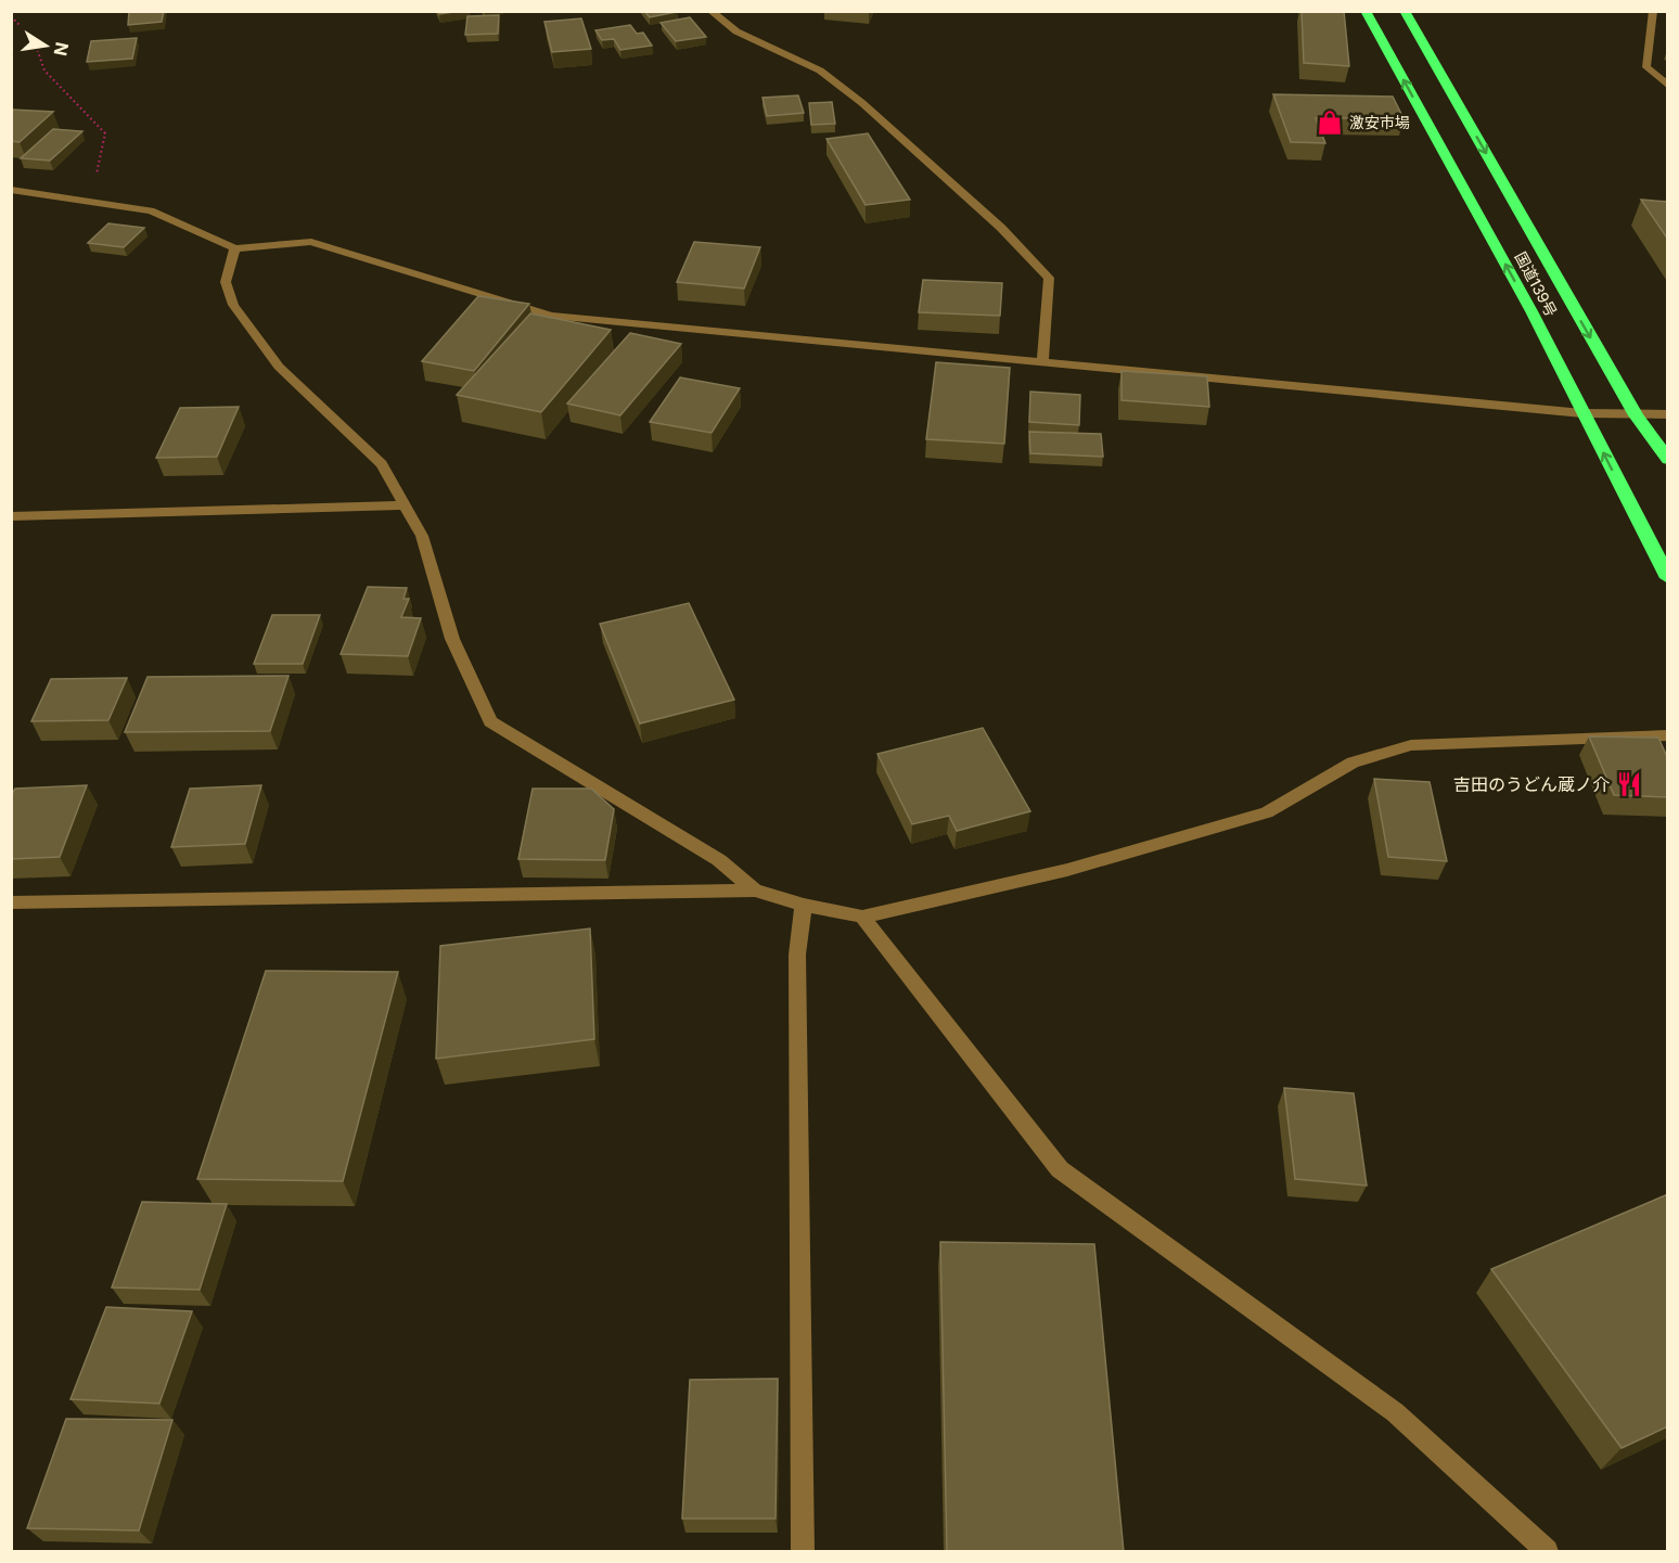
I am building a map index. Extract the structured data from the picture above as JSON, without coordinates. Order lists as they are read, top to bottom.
{
  "streets": {
    "highway": ["国道139号"]
  },
  "places": {
    "shop": ["激安市場"],
    "restaurant": ["吉田のうどん蔵ノ介"]
  },
  "north": "right"
}
